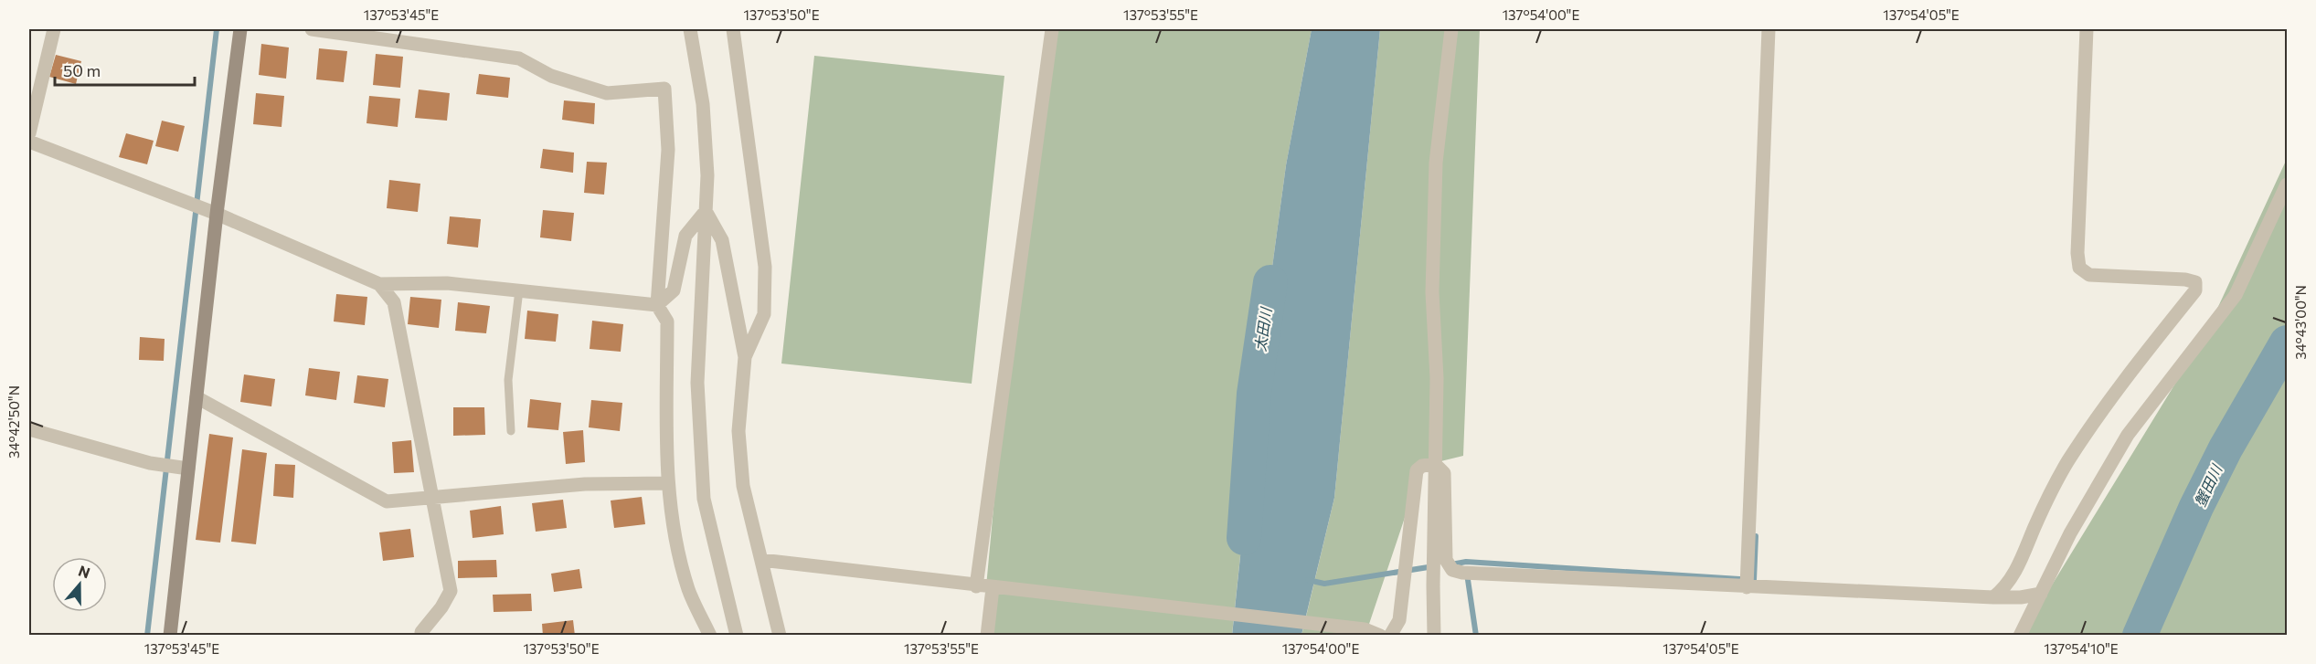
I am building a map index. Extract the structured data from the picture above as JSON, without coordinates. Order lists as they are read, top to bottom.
{
  "water": ["太田川", "蟹田川"],
  "scale_bar": "50 m",
  "north": "top",
  "coordinates": [
    "137°53'45\"E",
    "137°53'50\"E",
    "137°53'55\"E",
    "137°54'00\"E",
    "137°54'05\"E",
    "34°43'00\"N",
    "34°42'50\"N",
    "137°54'10\"E"
  ]
}
